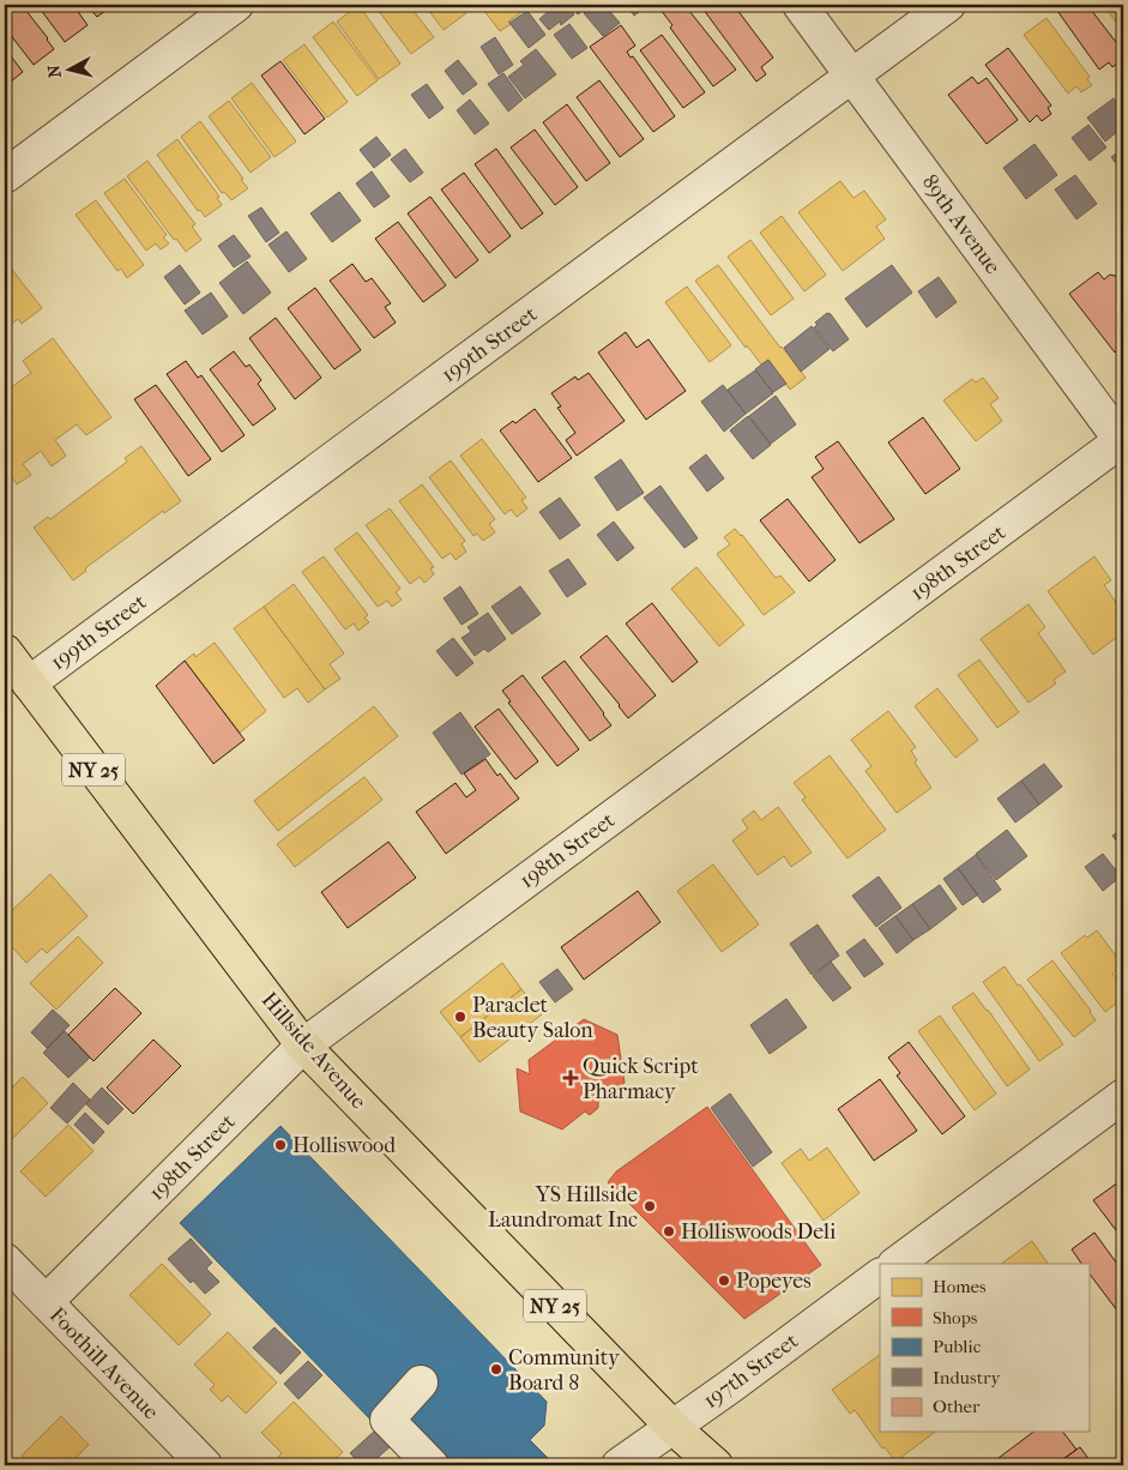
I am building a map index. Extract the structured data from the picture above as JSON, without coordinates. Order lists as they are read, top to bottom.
{
  "streets": {
    "main road": ["NY 25", "Hillside Avenue"],
    "street": [
      "89th Avenue",
      "199th Street",
      "198th Street",
      "Foothill Avenue",
      "197th Street"
    ]
  },
  "crossings": [
    ["89th Avenue", "199th Street"],
    ["89th Avenue", "198th Street"],
    ["199th Street", "Hillside Avenue"],
    ["198th Street", "Hillside Avenue"],
    ["198th Street", "Foothill Avenue"],
    ["Hillside Avenue", "197th Street"]
  ],
  "places": {
    "other": [
      "Paraclet Beauty Salon",
      "Holliswood",
      "YS Hillside Laundromat Inc",
      "Holliswoods Deli",
      "Popeyes",
      "Community Board 8"
    ],
    "health": ["Quick Script Pharmacy"]
  },
  "legend": [
    "Homes",
    "Shops",
    "Public",
    "Industry",
    "Other"
  ],
  "north": "left"
}
